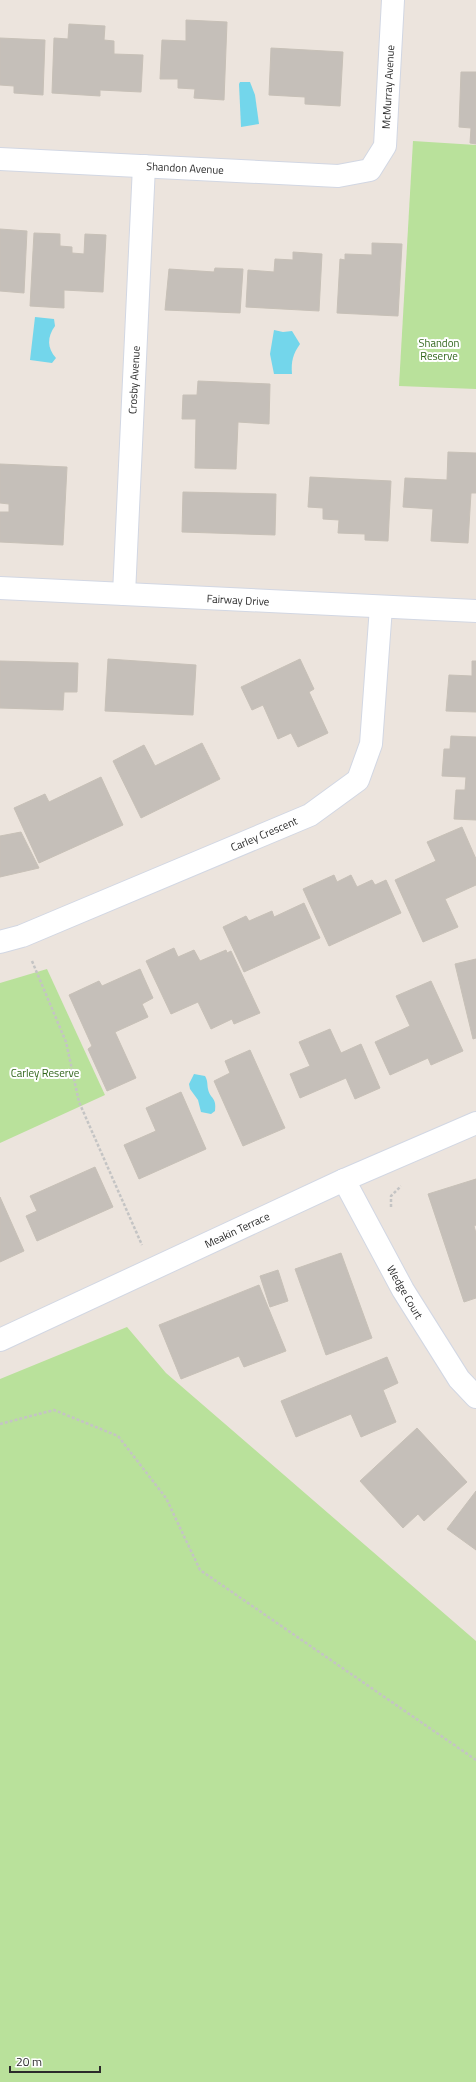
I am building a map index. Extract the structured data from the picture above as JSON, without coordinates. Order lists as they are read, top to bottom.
{
  "streets": {
    "street": [
      "McMurray Avenue",
      "Shandon Avenue",
      "Crosby Avenue",
      "Fairway Drive",
      "Carley Crescent",
      "Meakin Terrace",
      "Wedge Court"
    ]
  },
  "crossings": [
    ["McMurray Avenue", "Shandon Avenue"],
    ["Shandon Avenue", "Crosby Avenue"],
    ["Crosby Avenue", "Fairway Drive"],
    ["Fairway Drive", "Carley Crescent"],
    ["Meakin Terrace", "Wedge Court"]
  ],
  "parks": ["Shandon Reserve", "Carley Reserve"],
  "scale_bar": "20 m"
}
